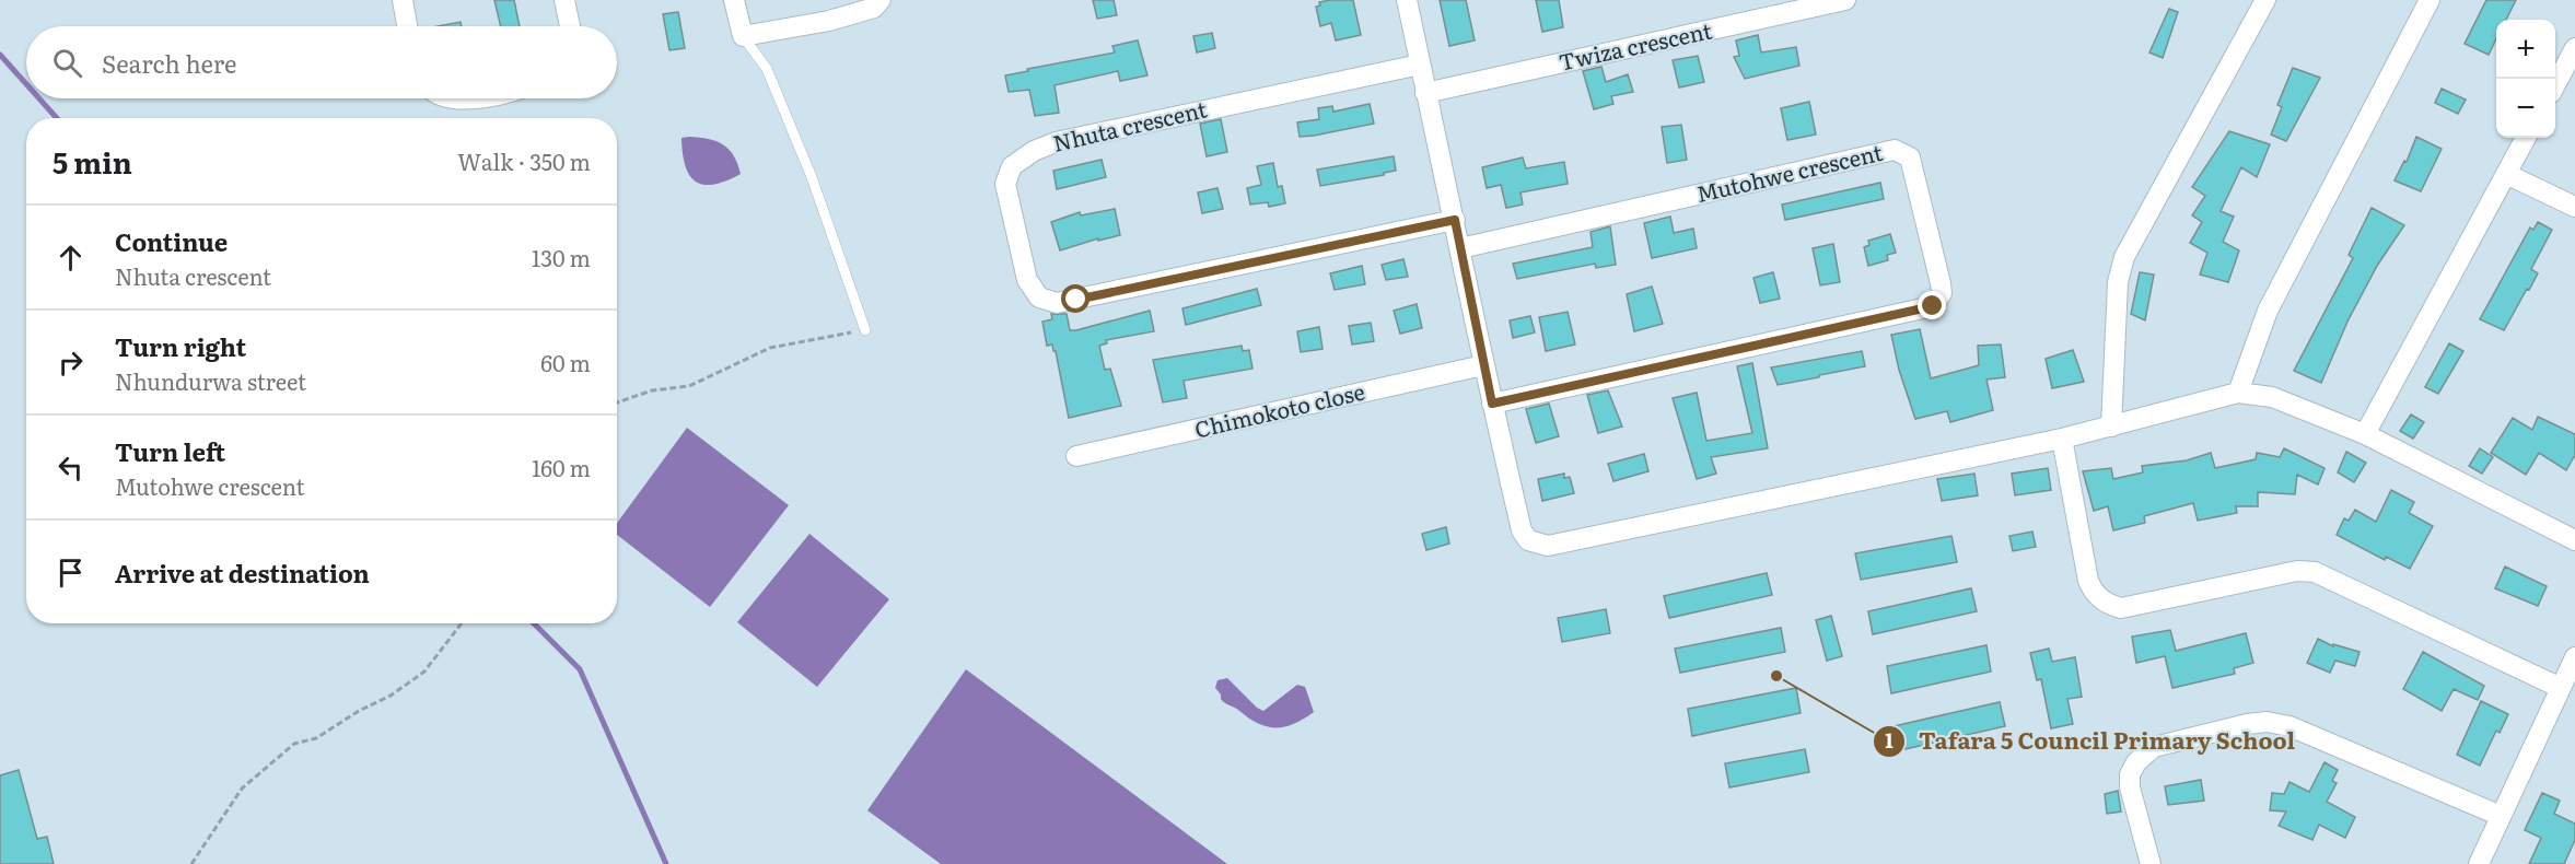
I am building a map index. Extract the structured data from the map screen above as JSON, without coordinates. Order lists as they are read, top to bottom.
{
  "streets": {
    "street": [
      "Twiza crescent",
      "Nhuta crescent",
      "Mutohwe crescent",
      "Chimokoto close"
    ]
  },
  "places": ["Tafara 5 Council Primary School"],
  "page": {
    "map_buttons": ["+", "−"],
    "search": "Search here",
    "heading": ["5 min", "Walk · 350 m"],
    "list": [
      ["Continue", "Nhuta crescent", "130 m"],
      ["Turn right", "Nhundurwa street", "60 m"],
      ["Turn left", "Mutohwe crescent", "160 m"],
      "Arrive at destination"
    ]
  }
}
